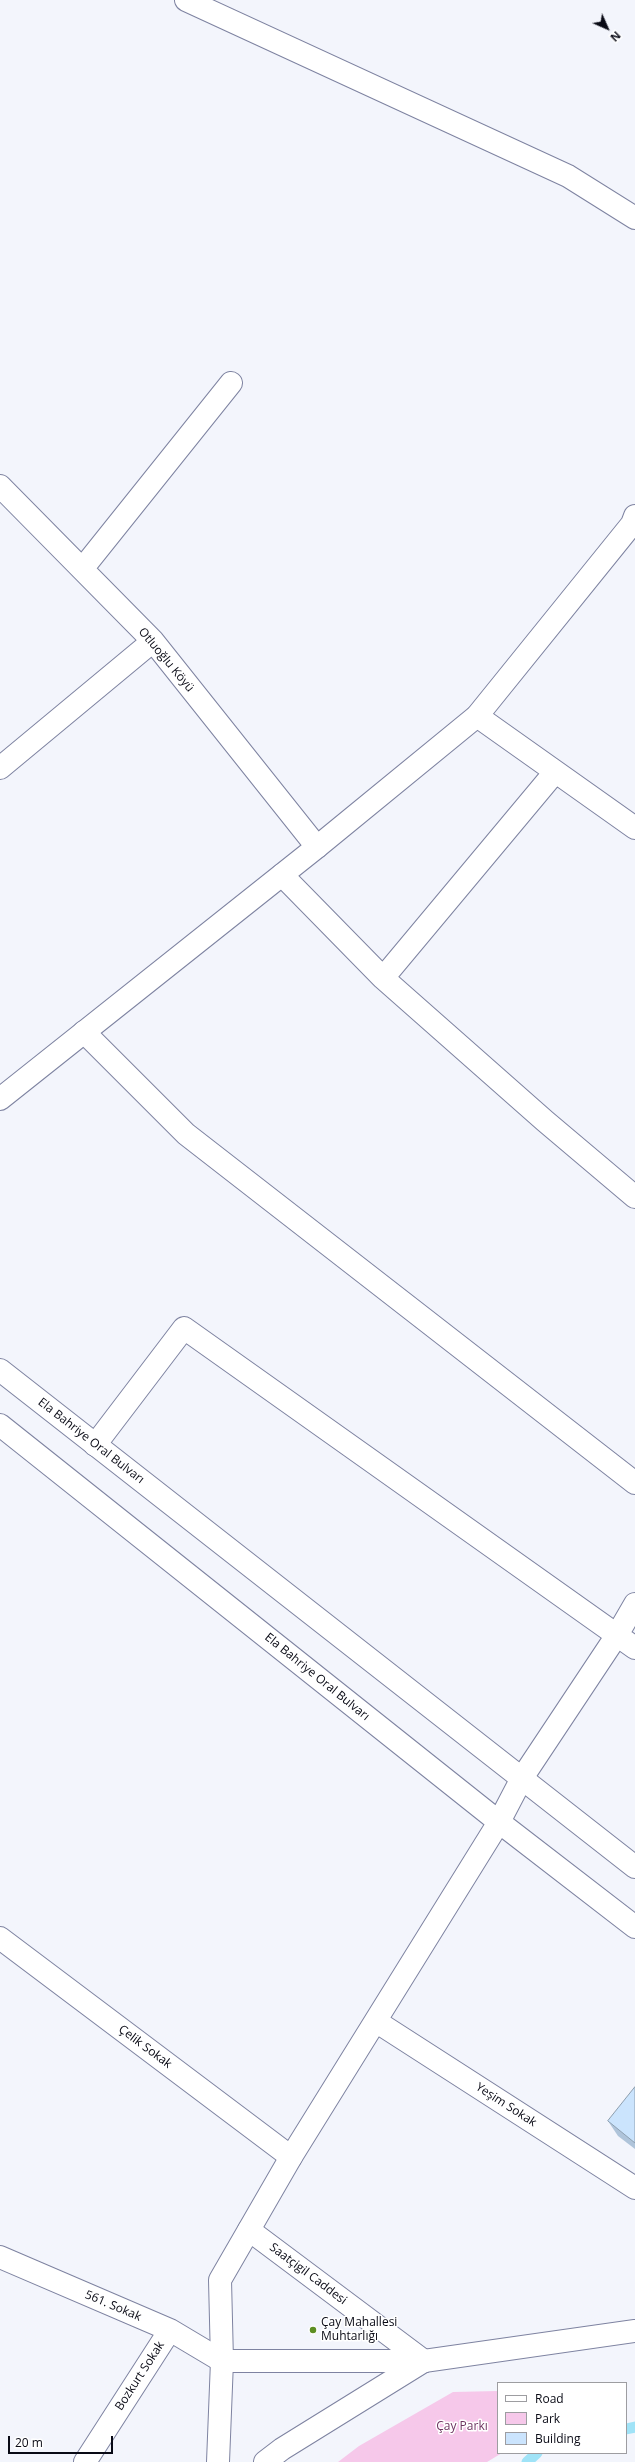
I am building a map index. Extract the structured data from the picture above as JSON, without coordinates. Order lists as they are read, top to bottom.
{
  "streets": {
    "street": [
      "Otluoğlu Köyü",
      "Ela Bahriye Oral Bulvarı",
      "Çelik Sokak",
      "Yeşim Sokak",
      "Saatçigil Caddesi",
      "561. Sokak",
      "Bozkurt Sokak"
    ]
  },
  "crossings": [
    ["561. Sokak", "Bozkurt Sokak"]
  ],
  "parks": ["Çay Parkı"],
  "places": ["Çay Mahallesi Muhtarlığı"],
  "legend": ["Road", "Park", "Building"],
  "scale_bar": "20 m",
  "north": "bottom right"
}
